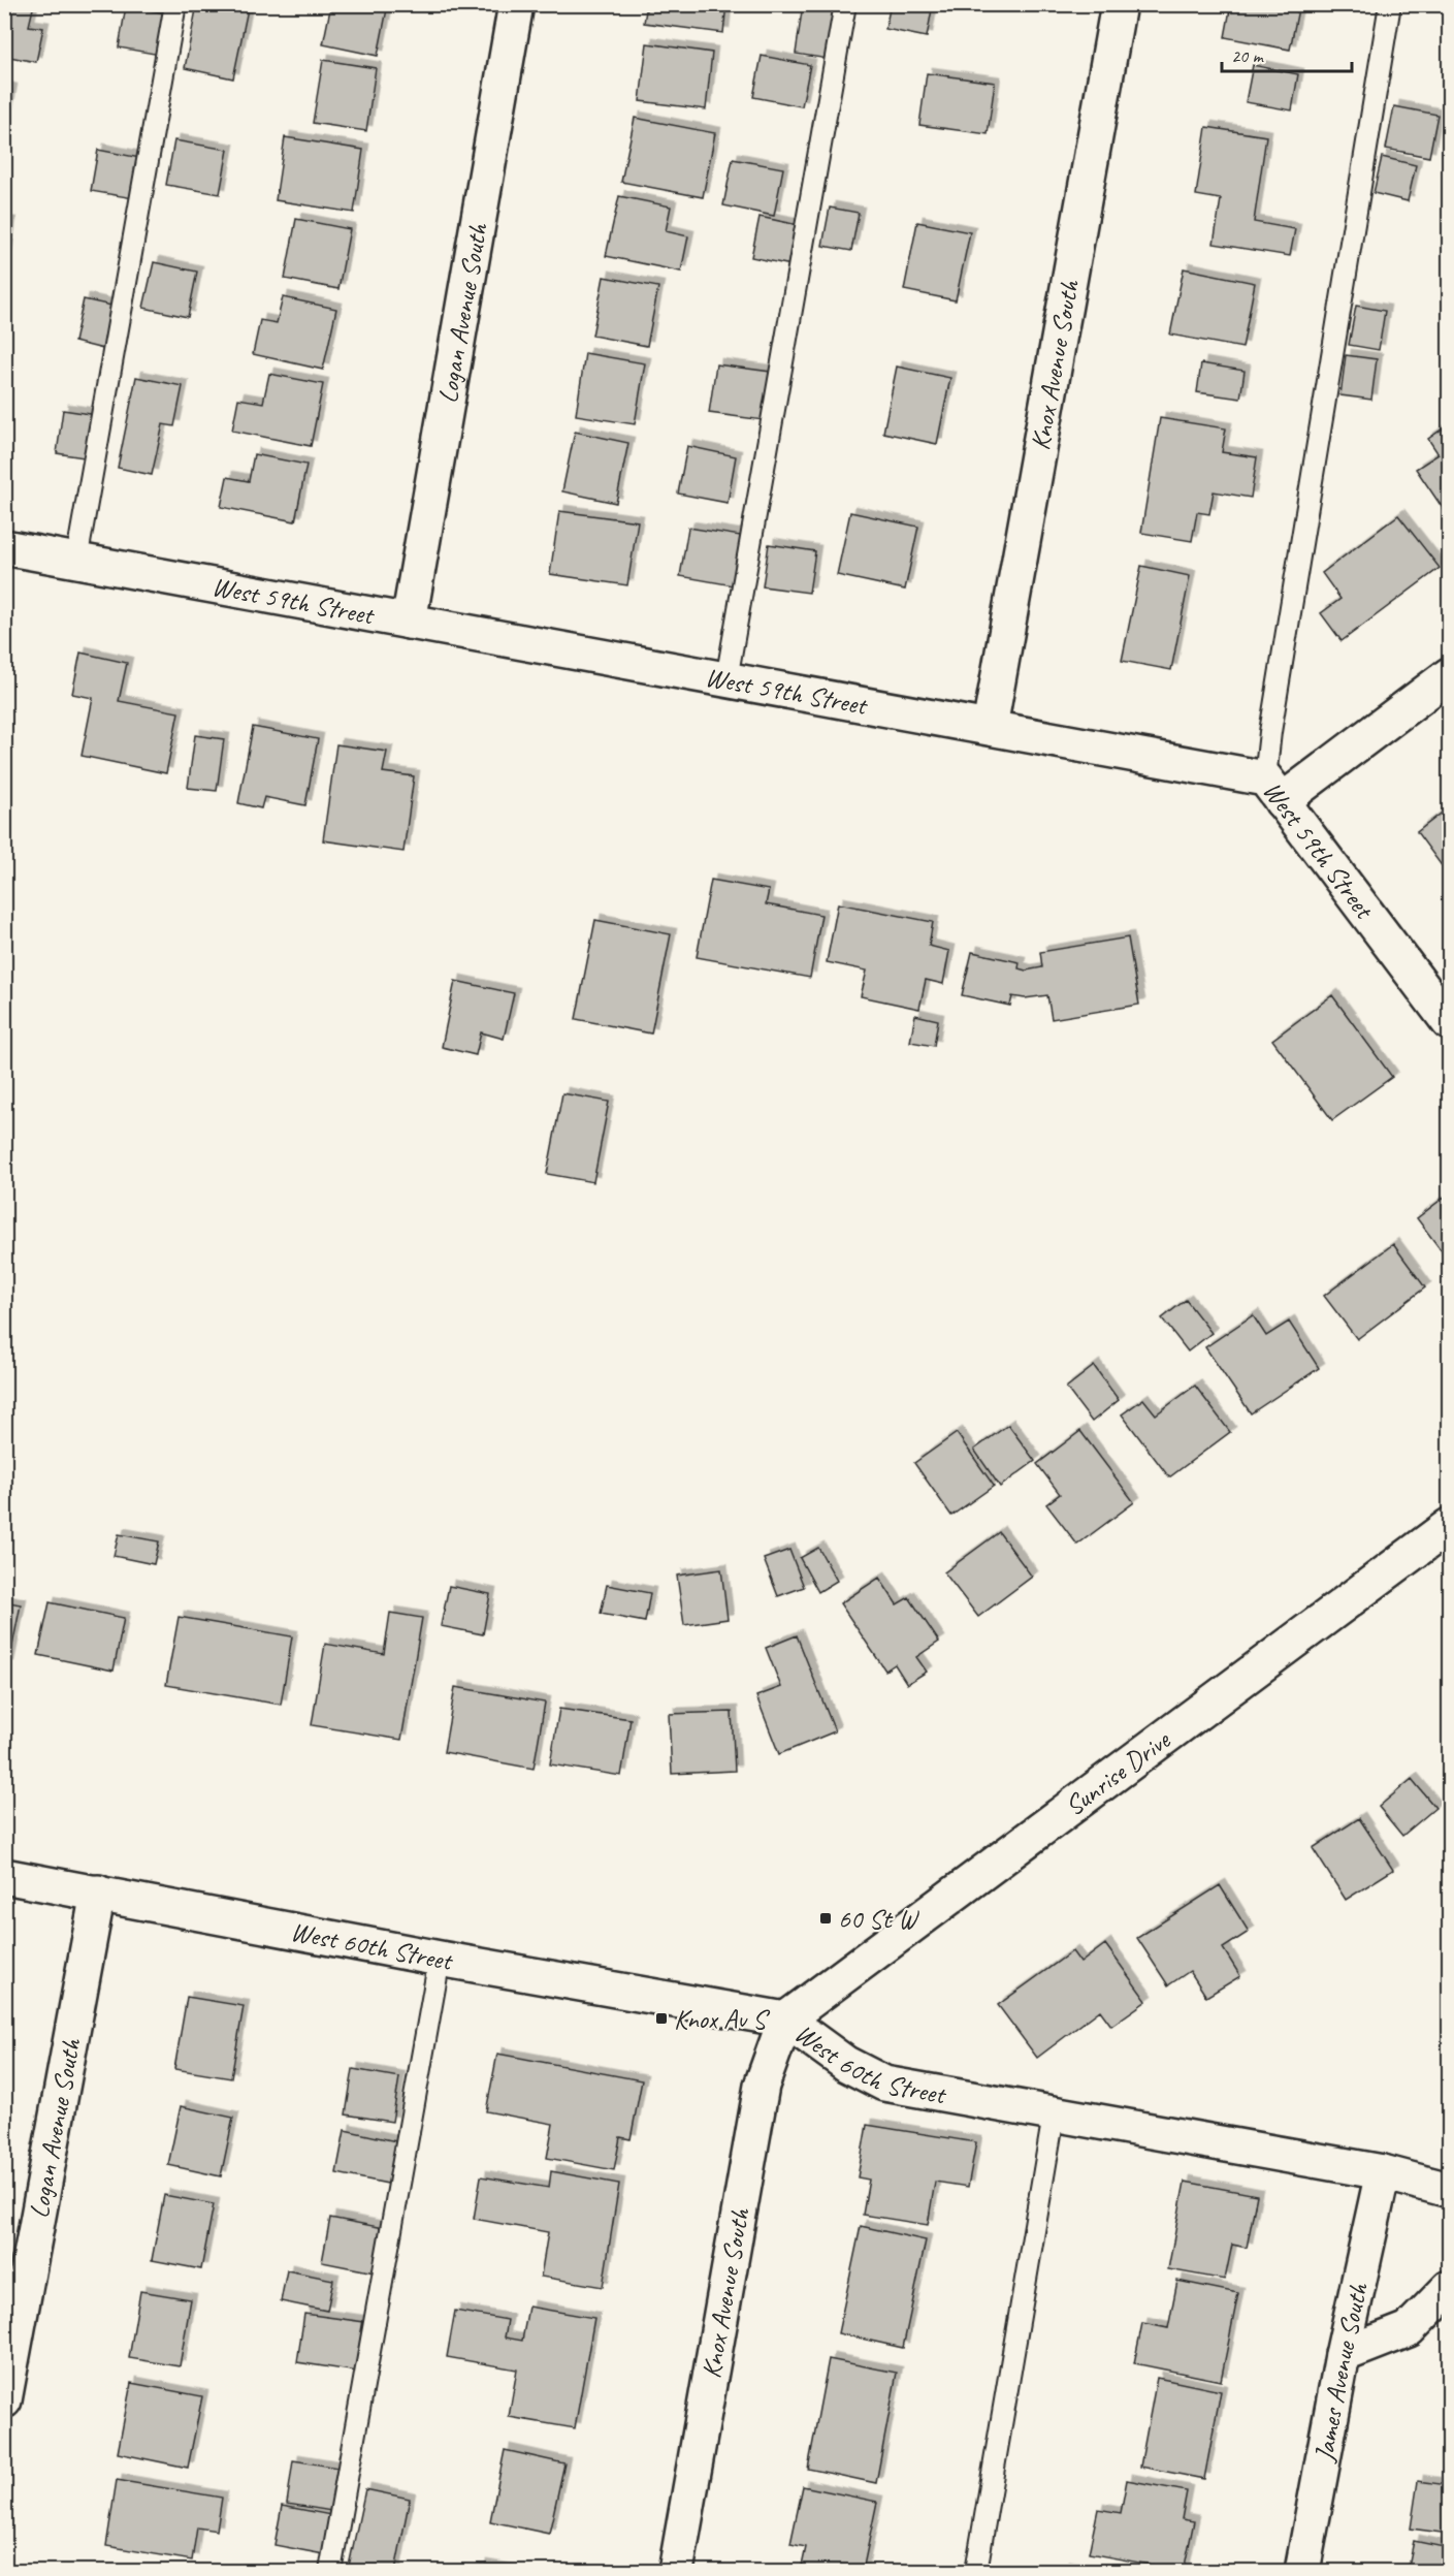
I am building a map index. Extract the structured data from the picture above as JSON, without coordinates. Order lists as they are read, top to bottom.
{
  "streets": {
    "street": [
      "Logan Avenue South",
      "Knox Avenue South",
      "West 59th Street",
      "Sunrise Drive",
      "West 60th Street",
      "James Avenue South"
    ]
  },
  "crossings": [
    ["Logan Avenue South", "West 59th Street"],
    ["Logan Avenue South", "West 60th Street"],
    ["Knox Avenue South", "West 59th Street"],
    ["Knox Avenue South", "Sunrise Drive"],
    ["Knox Avenue South", "West 60th Street"],
    ["Sunrise Drive", "West 60th Street"],
    ["West 60th Street", "James Avenue South"]
  ],
  "places": {
    "transit": ["60 St W", "Knox Av S"]
  },
  "scale_bar": "20 m"
}
